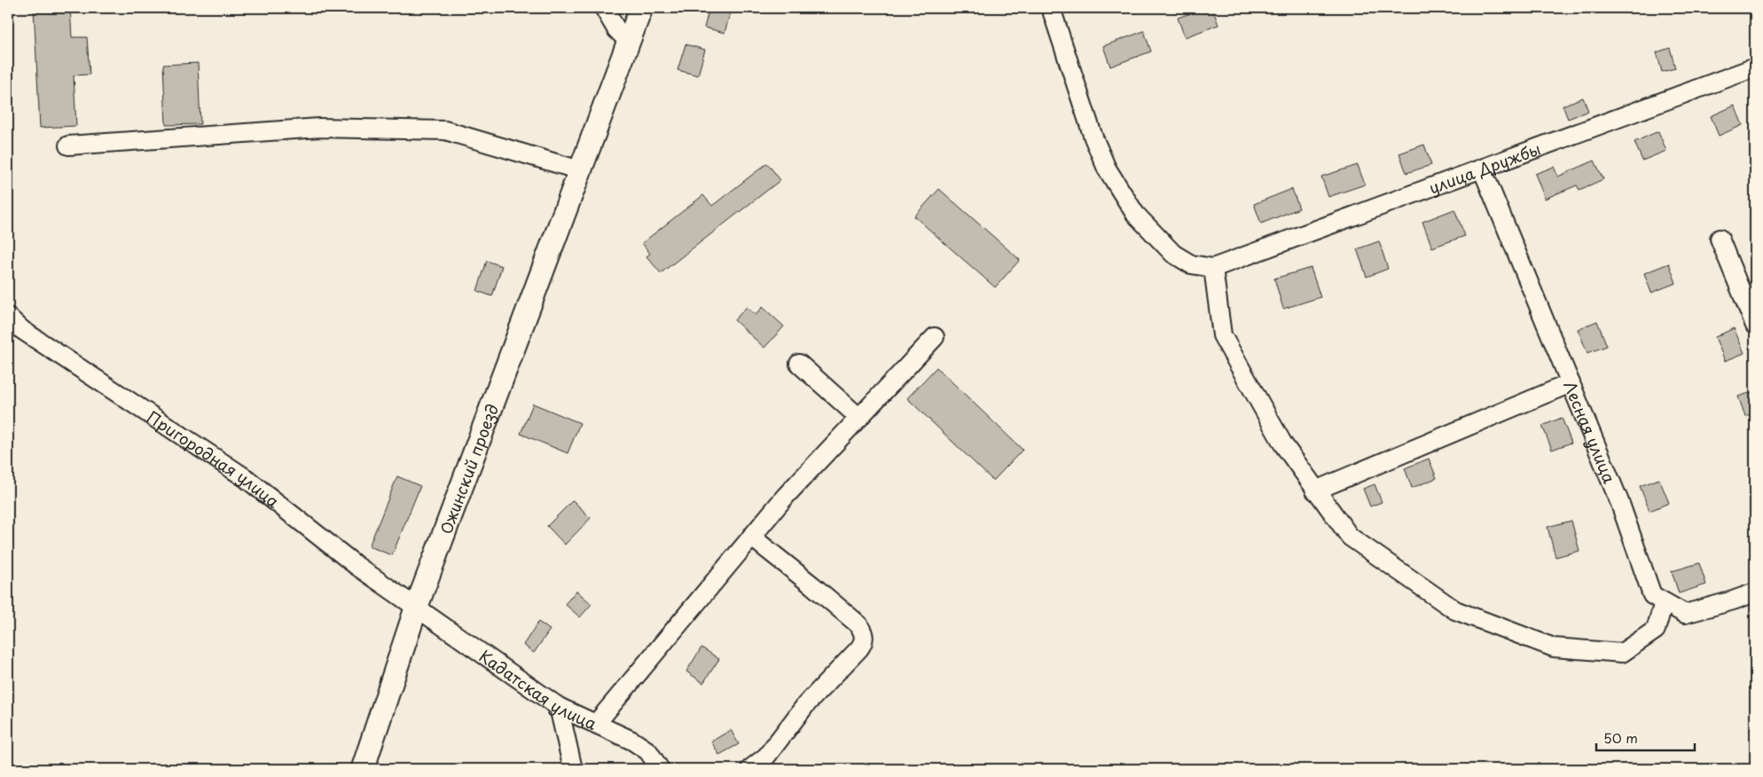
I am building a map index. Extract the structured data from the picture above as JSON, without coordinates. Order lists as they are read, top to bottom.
{
  "streets": {
    "main road": ["Ожинский проезд"],
    "street": [
      "улица Дружбы",
      "Лесная улица",
      "Пригородная улица",
      "Кадатская улица"
    ]
  },
  "crossings": [
    ["улица Дружбы", "Лесная улица"],
    ["Пригородная улица", "Ожинский проезд"],
    ["Пригородная улица", "Кадатская улица"],
    ["Ожинский проезд", "Кадатская улица"]
  ],
  "scale_bar": "50 m"
}
